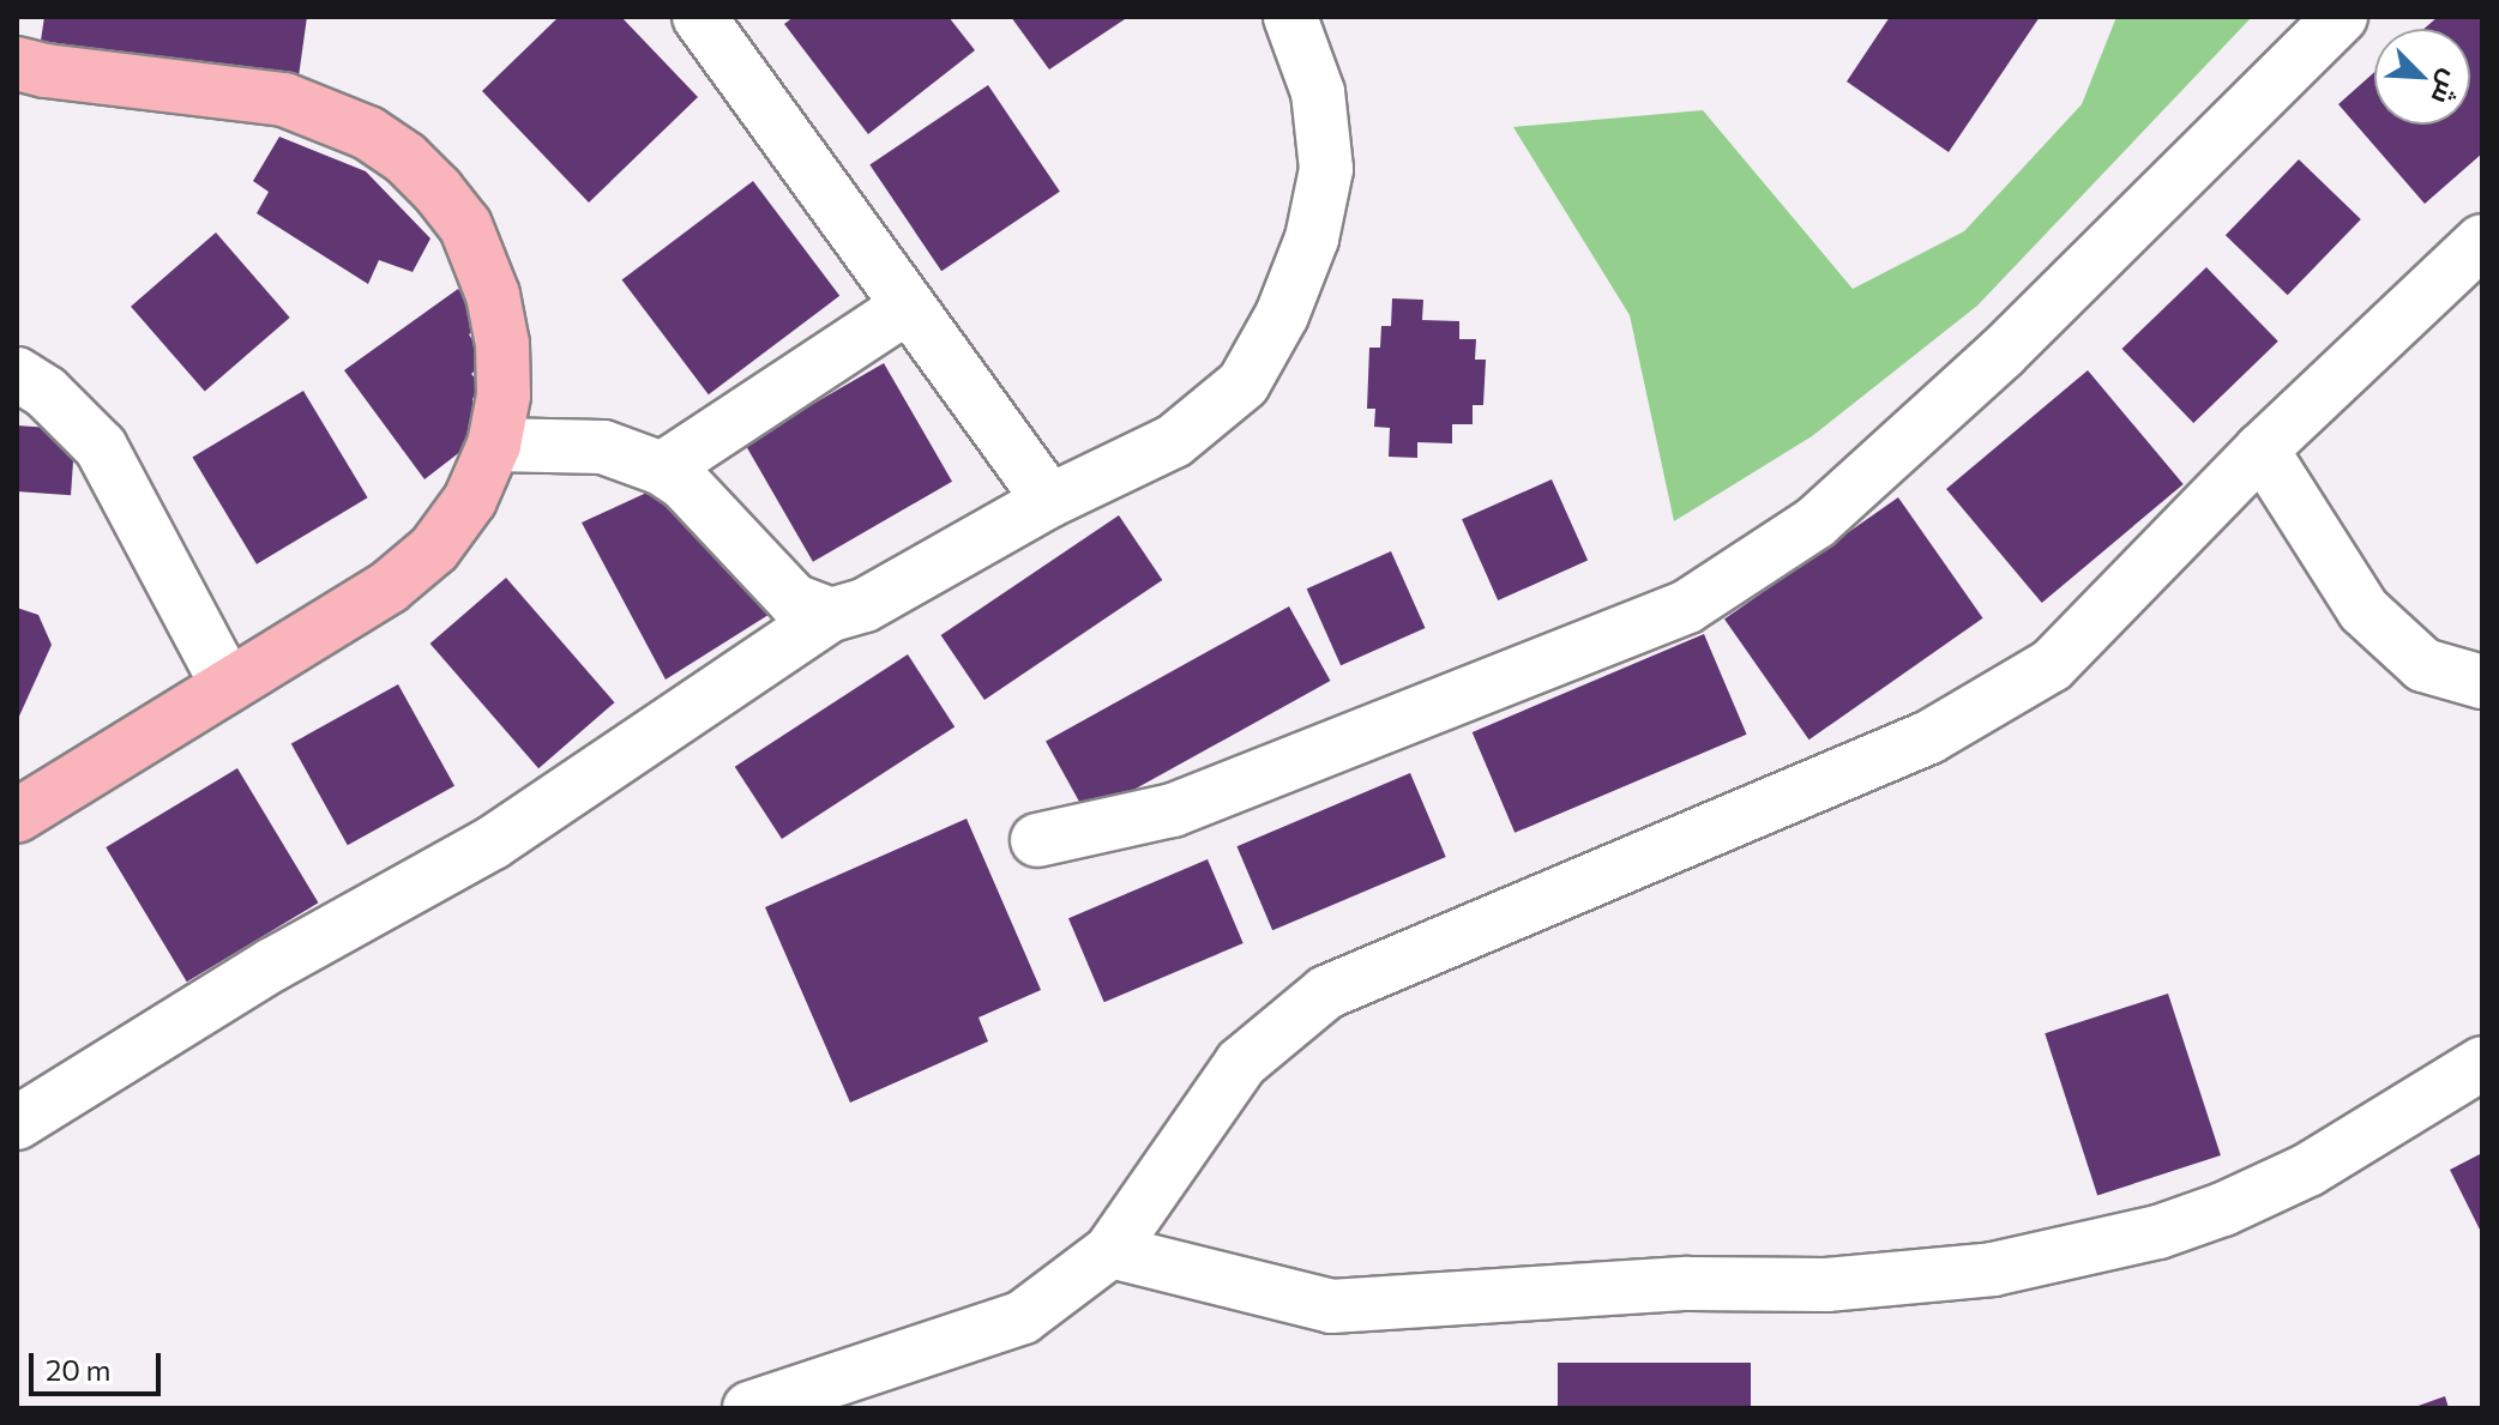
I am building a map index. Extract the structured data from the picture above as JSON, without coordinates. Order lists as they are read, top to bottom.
{
  "scale_bar": "20 m",
  "north": "bottom right"
}
